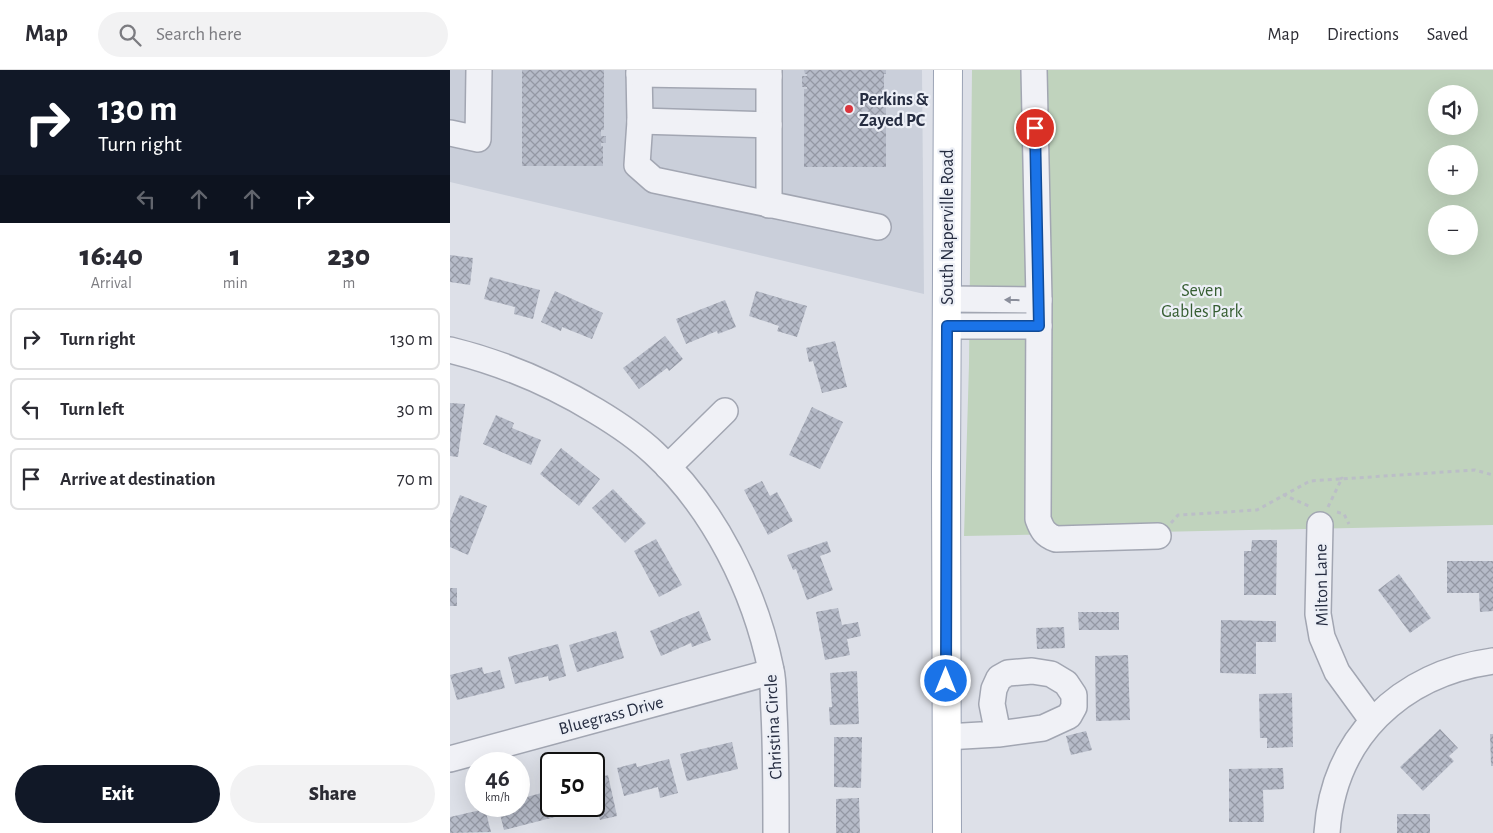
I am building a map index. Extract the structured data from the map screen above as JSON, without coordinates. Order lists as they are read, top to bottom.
{
  "streets": {
    "main road": ["South Naperville Road"],
    "street": ["Milton Lane", "Bluegrass Drive", "Christina Circle"]
  },
  "crossings": [
    ["Bluegrass Drive", "Christina Circle"]
  ],
  "parks": ["Seven Gables Park"],
  "places": ["Perkins & Zayed PC"],
  "page": {
    "header": "Map",
    "search": "Search here",
    "nav": ["Map", "Directions", "Saved"],
    "turn": ["130 m", "Turn right"],
    "map_buttons": ["+", "−"],
    "eta": [
      "16:40",
      "Arrival",
      "1",
      "min",
      "230",
      "m"
    ],
    "list": [
      {
        "name": "Turn right",
        "value": "130 m"
      },
      {
        "name": "Turn left",
        "value": "30 m"
      },
      {
        "name": "Arrive at destination",
        "value": "70 m"
      }
    ],
    "speed": "46 km/h",
    "limit": "50",
    "buttons": ["Exit", "Share"]
  }
}
